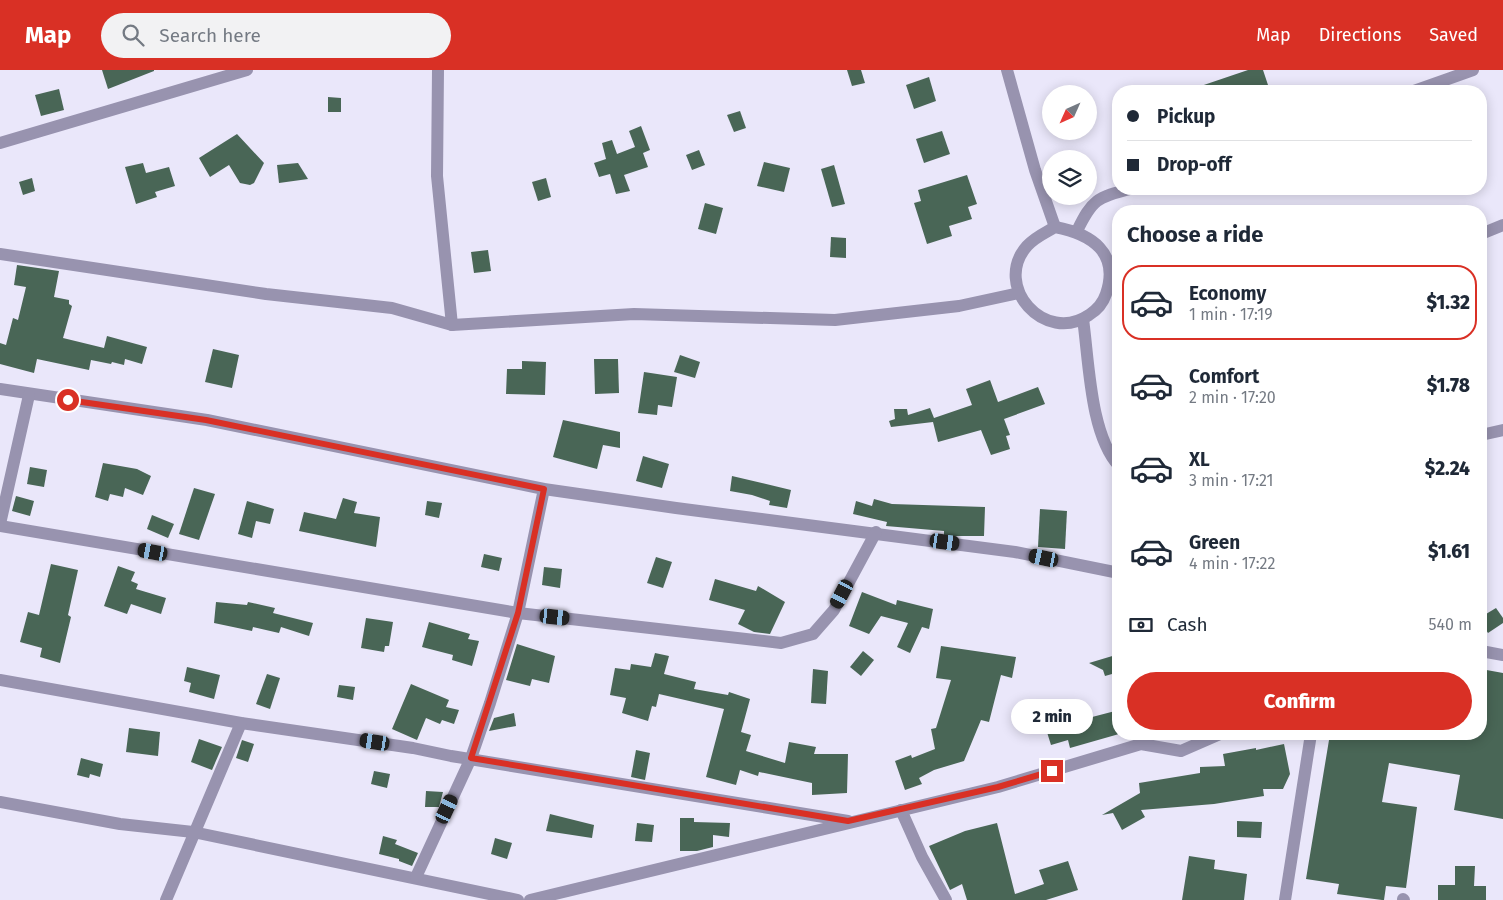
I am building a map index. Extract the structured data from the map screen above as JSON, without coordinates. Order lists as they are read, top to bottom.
{
  "north": "bottom left",
  "page": {
    "header": "Map",
    "search": "Search here",
    "nav": ["Map", "Directions", "Saved"],
    "banner": ["Pickup", "Drop-off"],
    "heading": "Choose a ride",
    "list": [
      {
        "name": "Economy",
        "note": "1 min · 17:19",
        "value": "$1.32"
      },
      {
        "name": "Comfort",
        "note": "2 min · 17:20",
        "value": "$1.78"
      },
      {
        "name": "XL",
        "note": "3 min · 17:21",
        "value": "$2.24"
      },
      {
        "name": "Green",
        "note": "4 min · 17:22",
        "value": "$1.61"
      }
    ],
    "pay": ["Cash", "540 m"],
    "buttons": "Confirm",
    "bubble": "2 min"
  }
}
